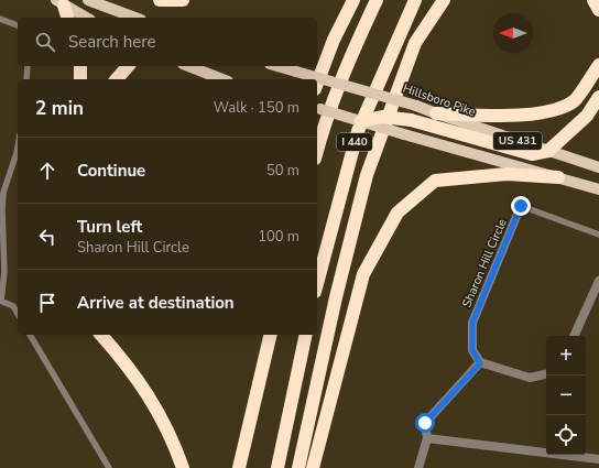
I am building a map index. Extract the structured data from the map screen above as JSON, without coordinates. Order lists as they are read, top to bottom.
{
  "streets": {
    "highway": ["I 440"],
    "main road": ["Hillsboro Pike", "US 431"],
    "street": ["Sharon Hill Circle"]
  },
  "north": "left",
  "page": {
    "search": "Search here",
    "heading": ["2 min", "Walk · 150 m"],
    "list": [
      ["Continue", "50 m"],
      ["Turn left", "Sharon Hill Circle", "100 m"],
      "Arrive at destination"
    ],
    "map_buttons": ["+", "−"]
  }
}
